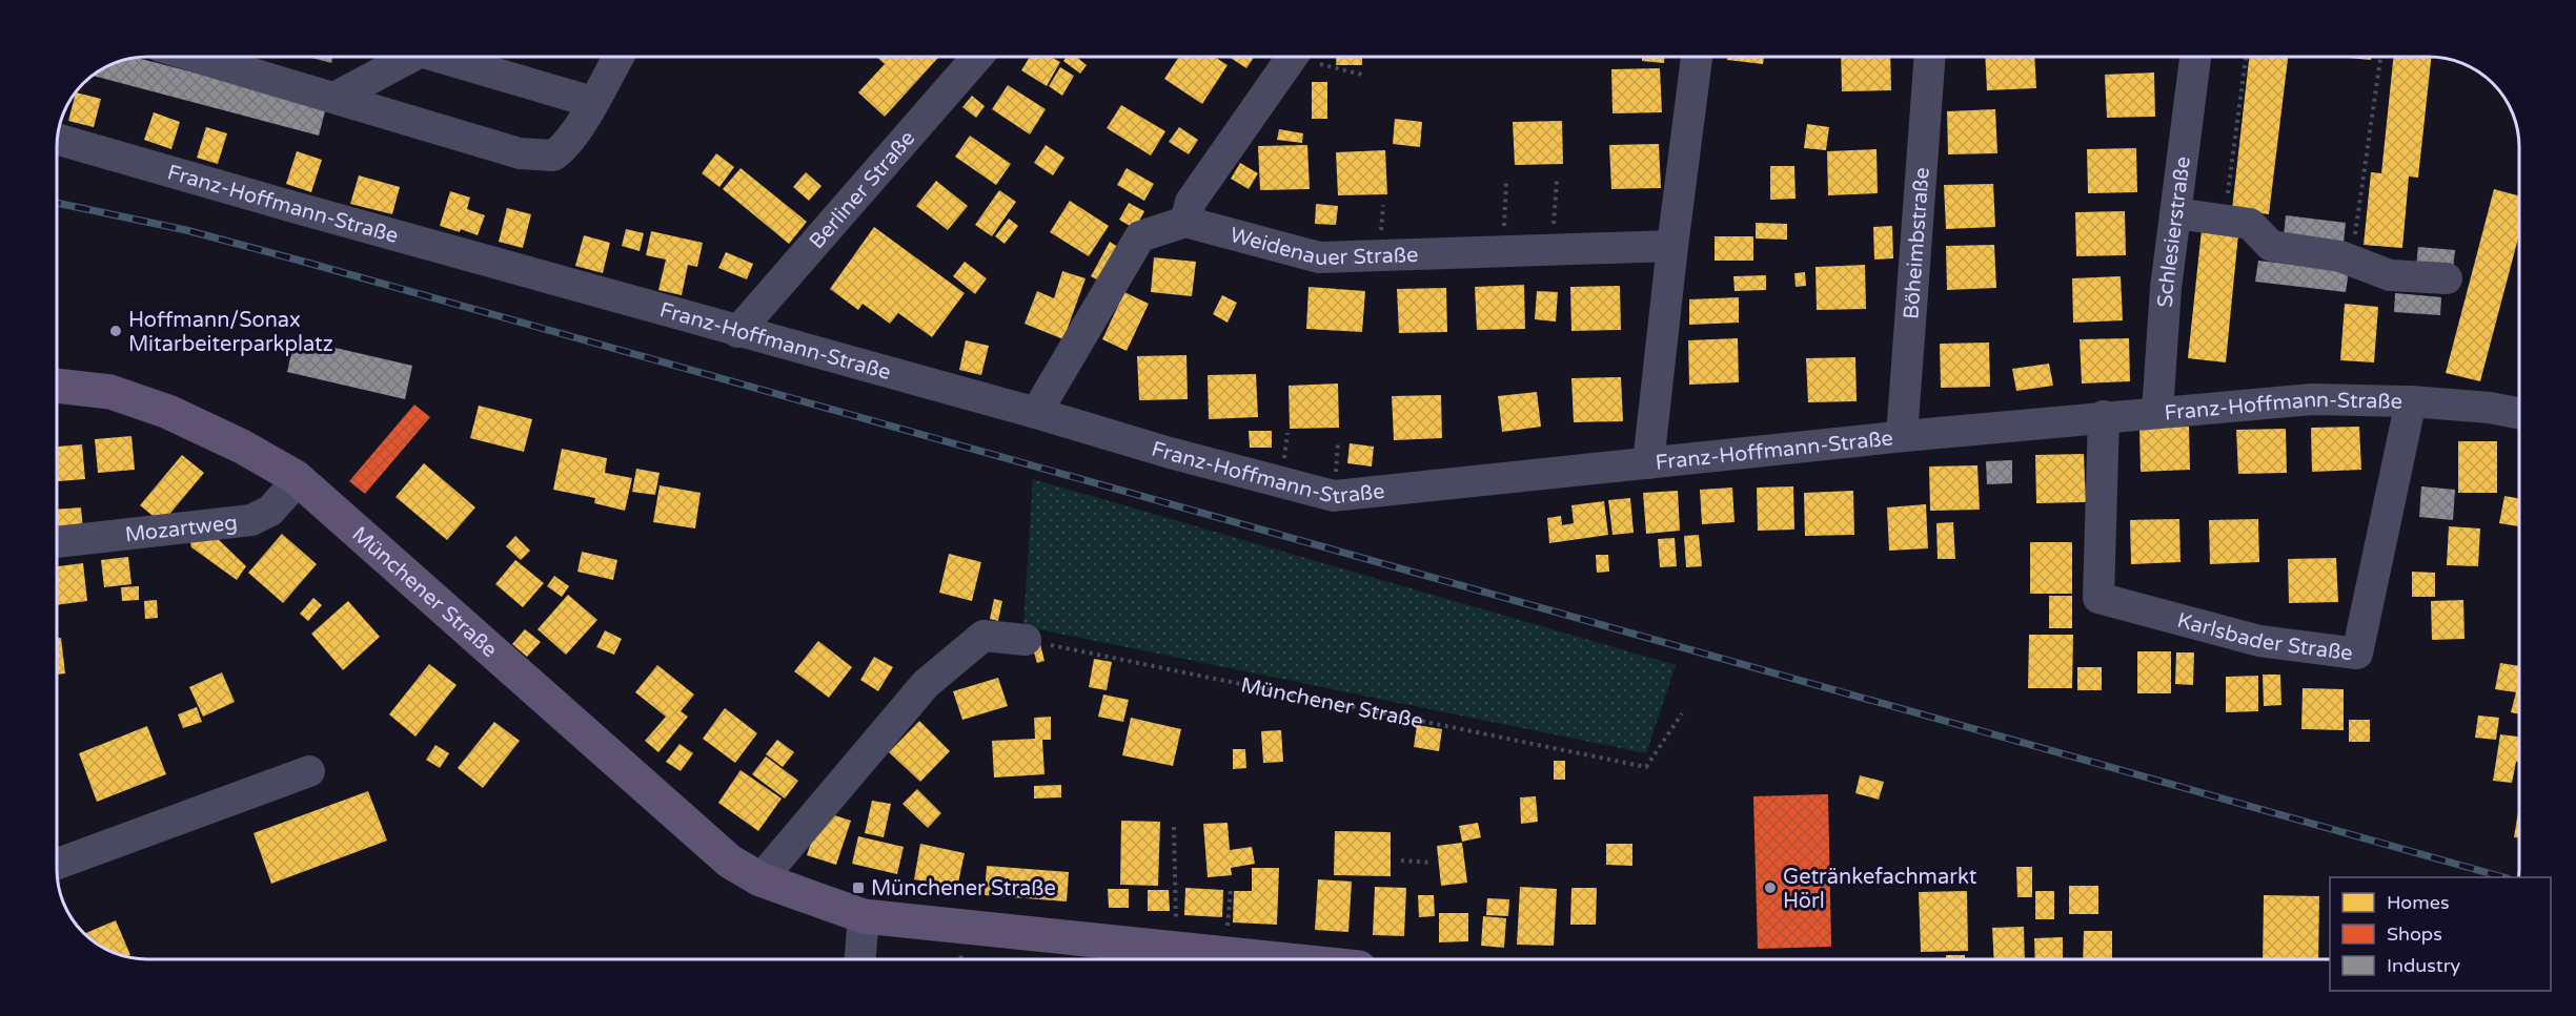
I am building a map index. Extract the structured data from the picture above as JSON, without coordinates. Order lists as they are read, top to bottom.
{
  "streets": {
    "main road": ["Münchener Straße"],
    "street": [
      "Berliner Straße",
      "Franz-Hoffmann-Straße",
      "Schlesierstraße",
      "Weidenauer Straße",
      "Böheimbstraße",
      "Mozartweg",
      "Karlsbader Straße"
    ]
  },
  "crossings": [
    ["Berliner Straße", "Franz-Hoffmann-Straße"],
    ["Franz-Hoffmann-Straße", "Schlesierstraße"],
    ["Franz-Hoffmann-Straße", "Böheimbstraße"],
    ["Franz-Hoffmann-Straße", "Karlsbader Straße"],
    ["Mozartweg", "Münchener Straße"]
  ],
  "places": {
    "other": ["Hoffmann/Sonax Mitarbeiterparkplatz", "Getränkefachmarkt Hörl"],
    "transit": ["Münchener Straße"]
  },
  "legend": ["Homes", "Shops", "Industry"]
}
